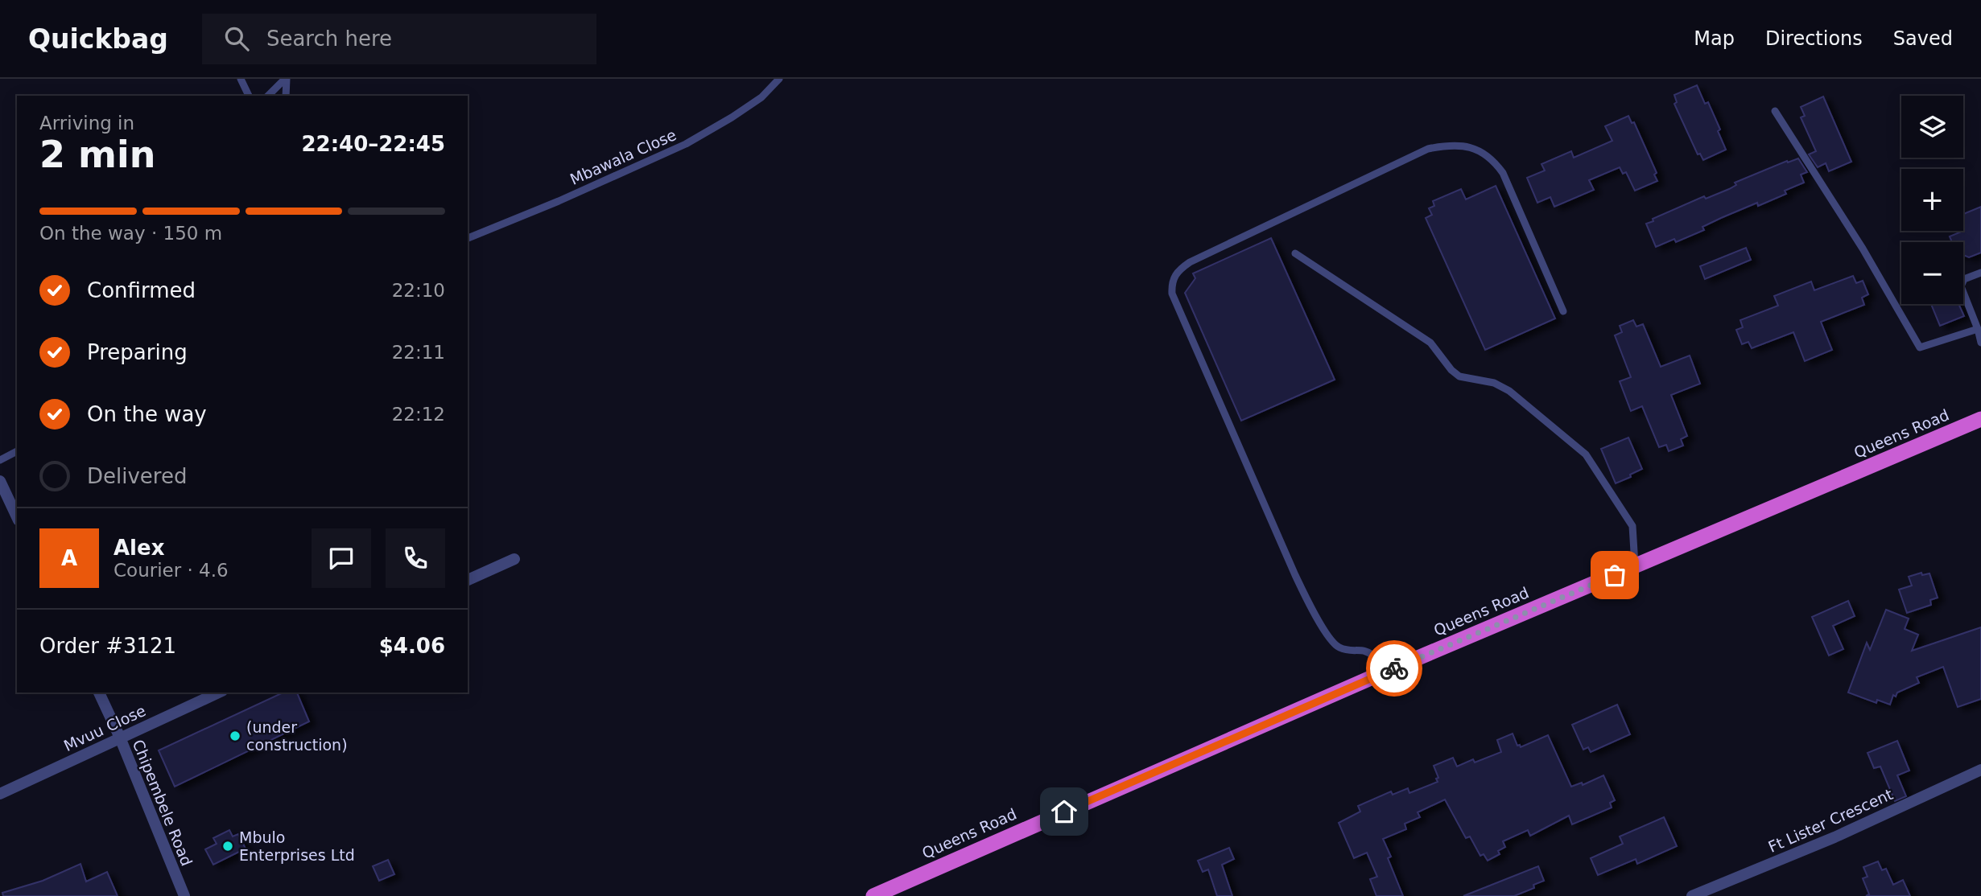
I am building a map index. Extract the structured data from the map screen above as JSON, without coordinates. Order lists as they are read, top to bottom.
{
  "streets": {
    "highway": ["Queens Road"],
    "street": ["Mvuu Close", "Chipembele Road", "Ft Lister Crescent"],
    "lane": ["Mbawala Close"]
  },
  "crossings": [
    ["Mvuu Close", "Chipembele Road"]
  ],
  "places": ["(under construction)", "Mbulo Enterprises Ltd"],
  "page": {
    "header": "Quickbag",
    "search": "Search here",
    "nav": ["Map", "Directions", "Saved"],
    "map_buttons": ["+", "−"],
    "heading": ["2 min", "Arriving in", "22:40–22:45"],
    "panel": [
      "Alex",
      "Courier · 4.6",
      "Order #3121",
      "$4.06"
    ],
    "bar": "On the way · 150 m",
    "list": [
      ["Confirmed", "22:10"],
      ["Preparing", "22:11"],
      ["On the way", "22:12"],
      "Delivered"
    ],
    "round": "A"
  }
}
